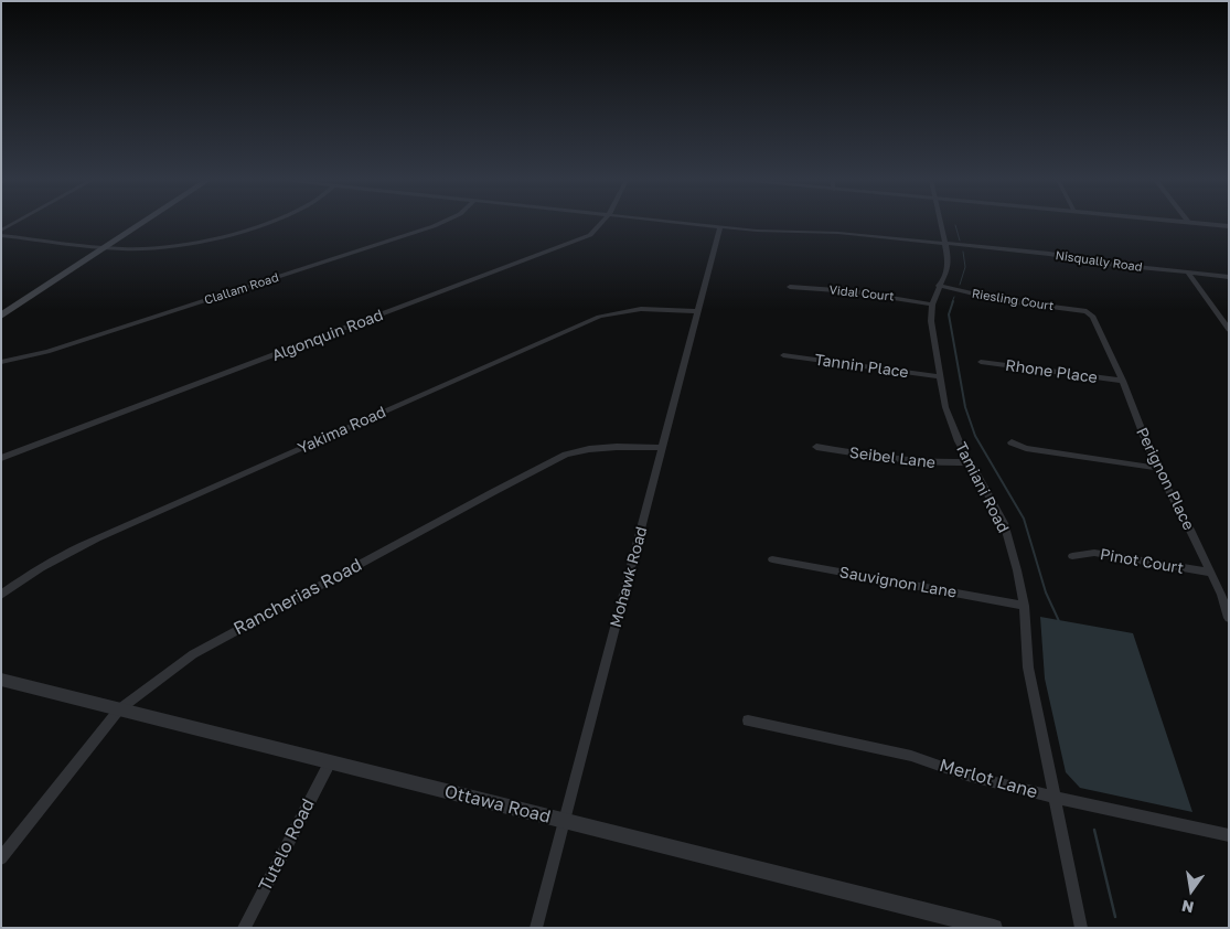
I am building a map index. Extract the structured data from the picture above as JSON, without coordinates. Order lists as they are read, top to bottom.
{
  "streets": {
    "street": [
      "Nisqually Road",
      "Clallam Road",
      "Vidal Court",
      "Riesling Court",
      "Algonquin Road",
      "Tannin Place",
      "Rhone Place",
      "Yakima Road",
      "Seibel Lane",
      "Perignon Place",
      "Tamiani Road",
      "Pinot Court",
      "Mohawk Road",
      "Sauvignon Lane",
      "Rancherias Road",
      "Merlot Lane",
      "Ottawa Road",
      "Tutelo Road"
    ]
  },
  "crossings": [
    ["Nisqually Road", "Tamiani Road"],
    ["Nisqually Road", "Mohawk Road"],
    ["Vidal Court", "Tamiani Road"],
    ["Riesling Court", "Perignon Place"],
    ["Riesling Court", "Tamiani Road"],
    ["Tannin Place", "Tamiani Road"],
    ["Rhone Place", "Perignon Place"],
    ["Yakima Road", "Mohawk Road"],
    ["Seibel Lane", "Tamiani Road"],
    ["Perignon Place", "Pinot Court"],
    ["Tamiani Road", "Sauvignon Lane"],
    ["Tamiani Road", "Merlot Lane"],
    ["Mohawk Road", "Rancherias Road"],
    ["Mohawk Road", "Ottawa Road"],
    ["Rancherias Road", "Ottawa Road"],
    ["Ottawa Road", "Tutelo Road"]
  ],
  "north": "bottom"
}
